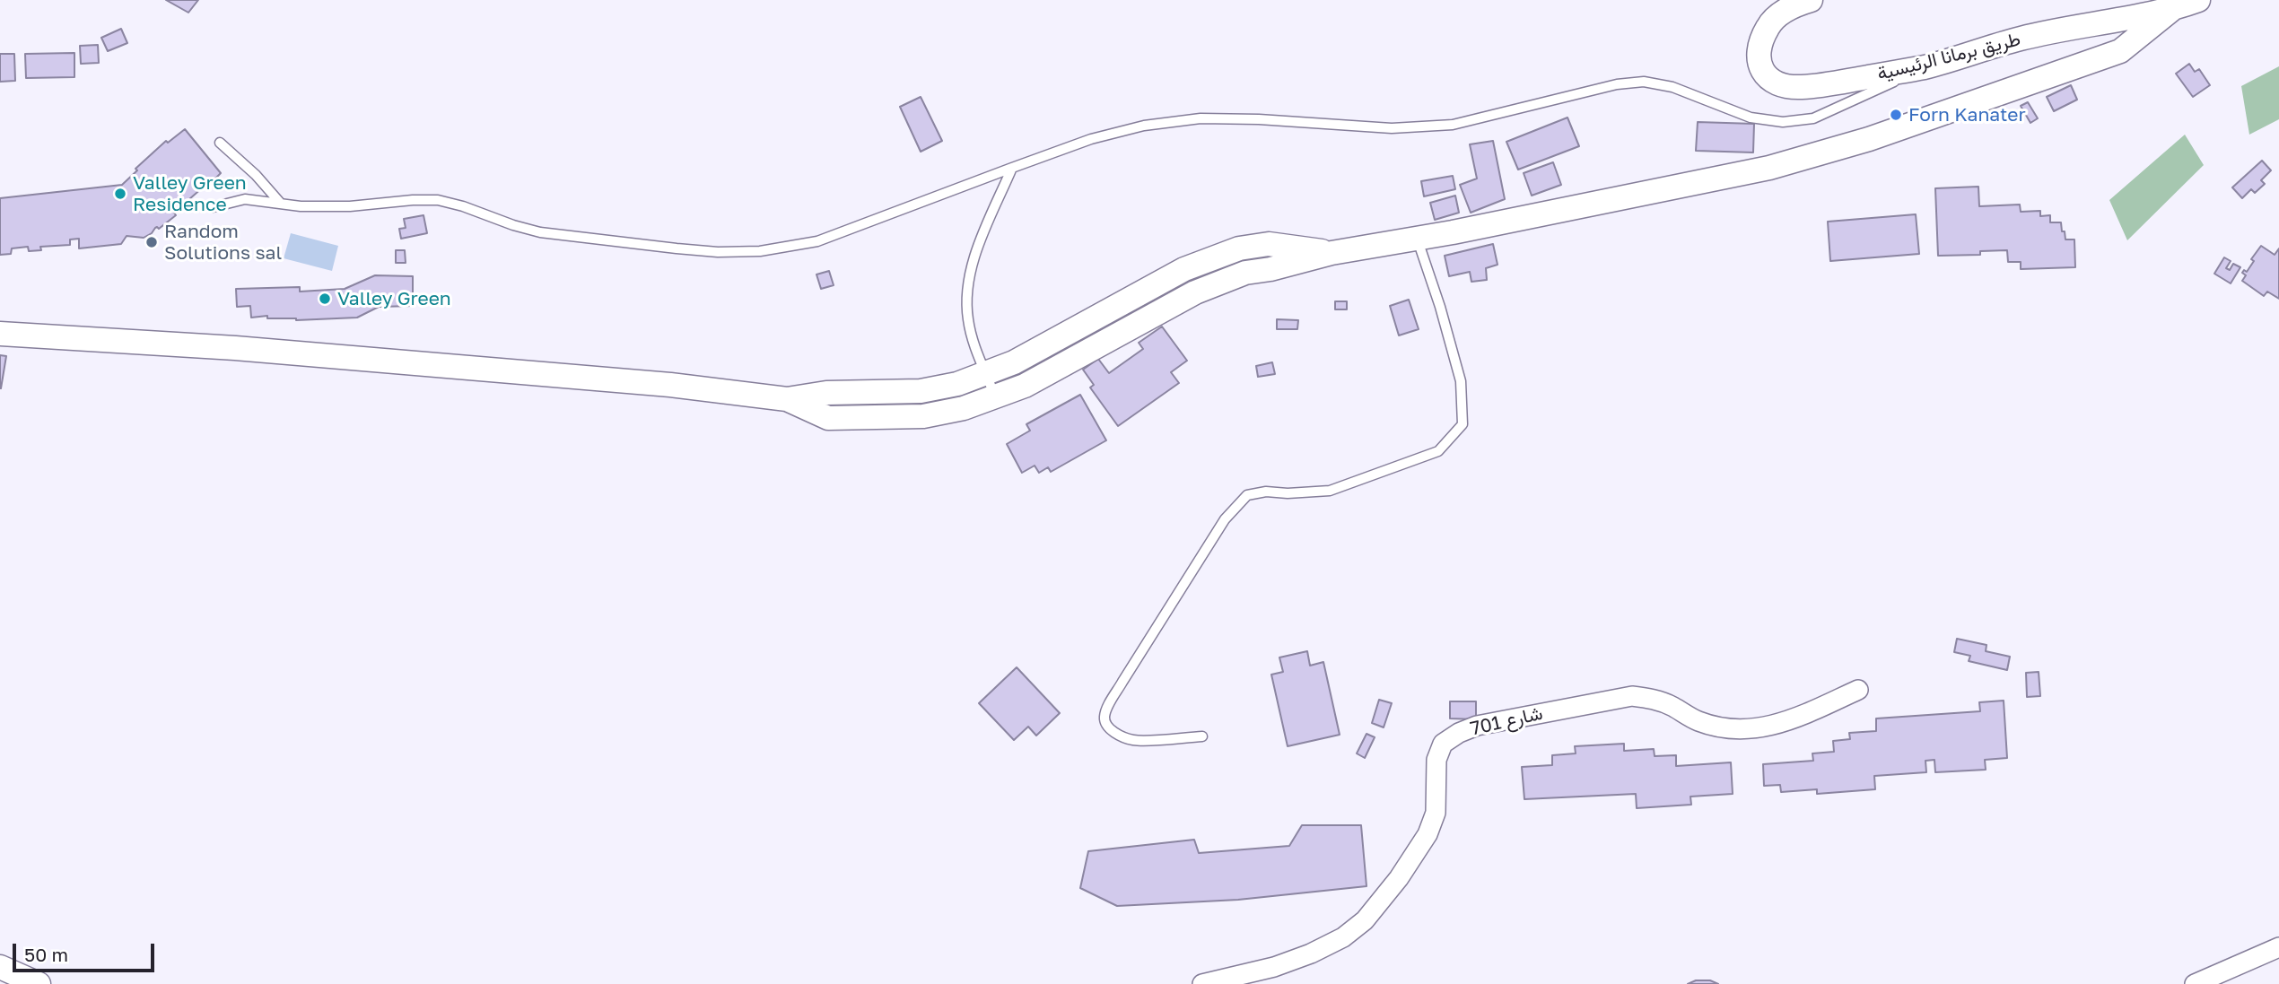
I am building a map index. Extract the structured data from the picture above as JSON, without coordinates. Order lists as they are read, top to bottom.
{
  "streets": {
    "street": ["طريق برمانا الرئيسية", "شارع 701"]
  },
  "places": [
    "Forn Kanater",
    "Valley Green Residence",
    "Random Solutions sal",
    "Valley Green"
  ],
  "scale_bar": "50 m"
}
